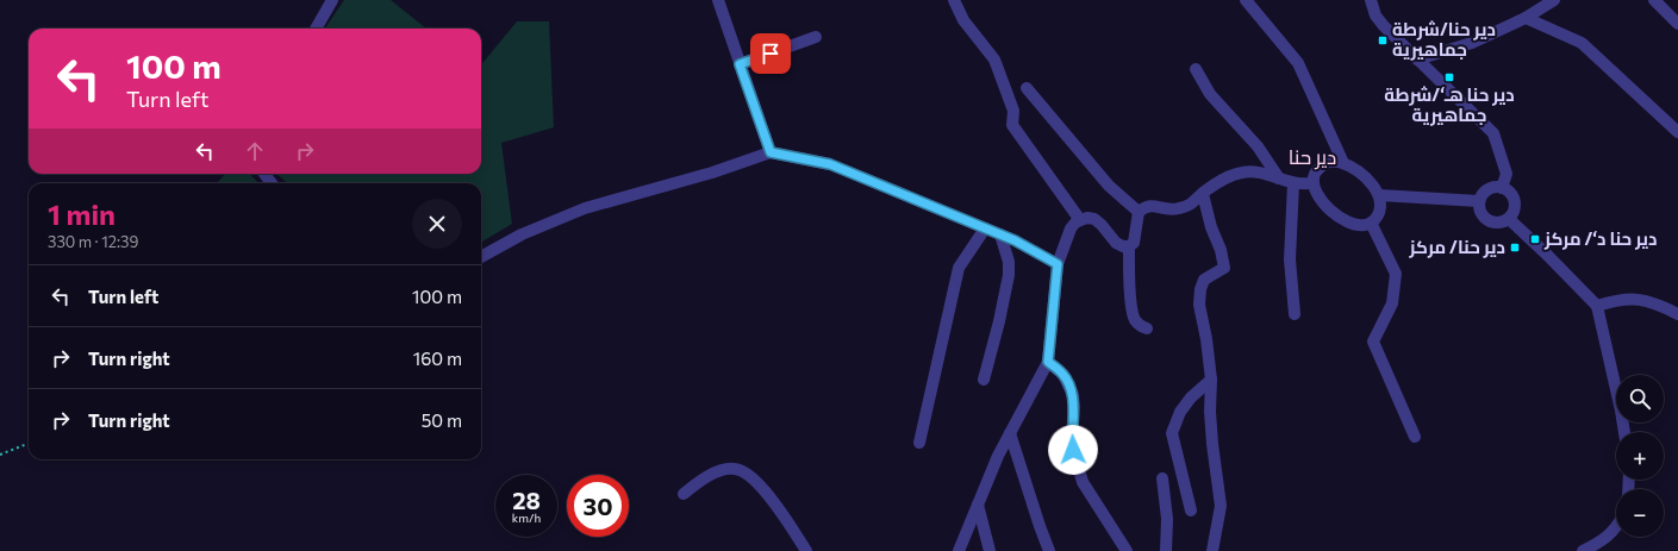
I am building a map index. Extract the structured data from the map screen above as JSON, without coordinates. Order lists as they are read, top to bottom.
{
  "districts": ["دير حنا"],
  "places": {
    "transit": [
      "دير حنا/شرطة جماهيرية",
      "دير حنا هـ‘/شرطة جماهيرية",
      "دير حنا د‘/ مركز",
      "دير حنا/ مركز"
    ]
  },
  "page": {
    "turn": ["100 m", "Turn left"],
    "heading": ["1 min", "330 m · 12:39"],
    "list": [
      {
        "name": "Turn left",
        "value": "100 m"
      },
      {
        "name": "Turn right",
        "value": "160 m"
      },
      {
        "name": "Turn right",
        "value": "50 m"
      }
    ],
    "map_buttons": ["+", "−"],
    "speed": "28 km/h",
    "limit": "30"
  }
}
